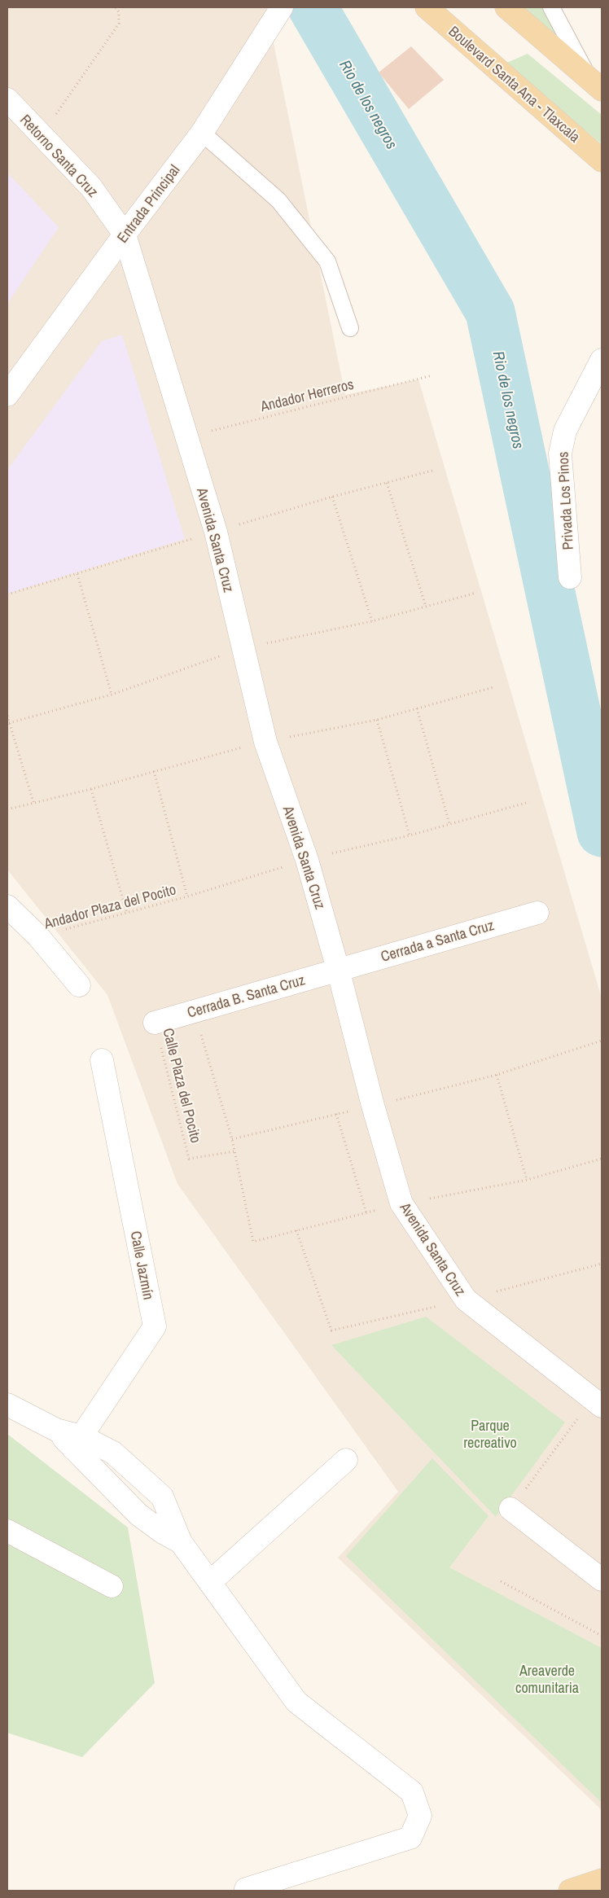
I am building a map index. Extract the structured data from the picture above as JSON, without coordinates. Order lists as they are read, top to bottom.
{
  "streets": {
    "main road": ["Boulevard Santa Ana - Tlaxcala"],
    "street": [
      "Retorno Santa Cruz",
      "Entrada Principal",
      "Privada Los Pinos",
      "Avenida Santa Cruz",
      "Cerrada a Santa Cruz",
      "Cerrada B. Santa Cruz",
      "Calle Jazmín"
    ],
    "path": ["Andador Herreros", "Andador Plaza del Pocito", "Calle Plaza del Pocito"]
  },
  "crossings": [
    ["Retorno Santa Cruz", "Entrada Principal"],
    ["Retorno Santa Cruz", "Avenida Santa Cruz"],
    ["Entrada Principal", "Avenida Santa Cruz"],
    ["Andador Herreros", "Avenida Santa Cruz"],
    ["Avenida Santa Cruz", "Andador Plaza del Pocito"],
    ["Avenida Santa Cruz", "Cerrada a Santa Cruz"],
    ["Avenida Santa Cruz", "Cerrada B. Santa Cruz"],
    ["Cerrada a Santa Cruz", "Cerrada B. Santa Cruz"],
    ["Cerrada B. Santa Cruz", "Calle Plaza del Pocito"]
  ],
  "water": ["Rio de los negros"],
  "parks": ["Parque recreativo", "Areaverde comunitaria"]
}
